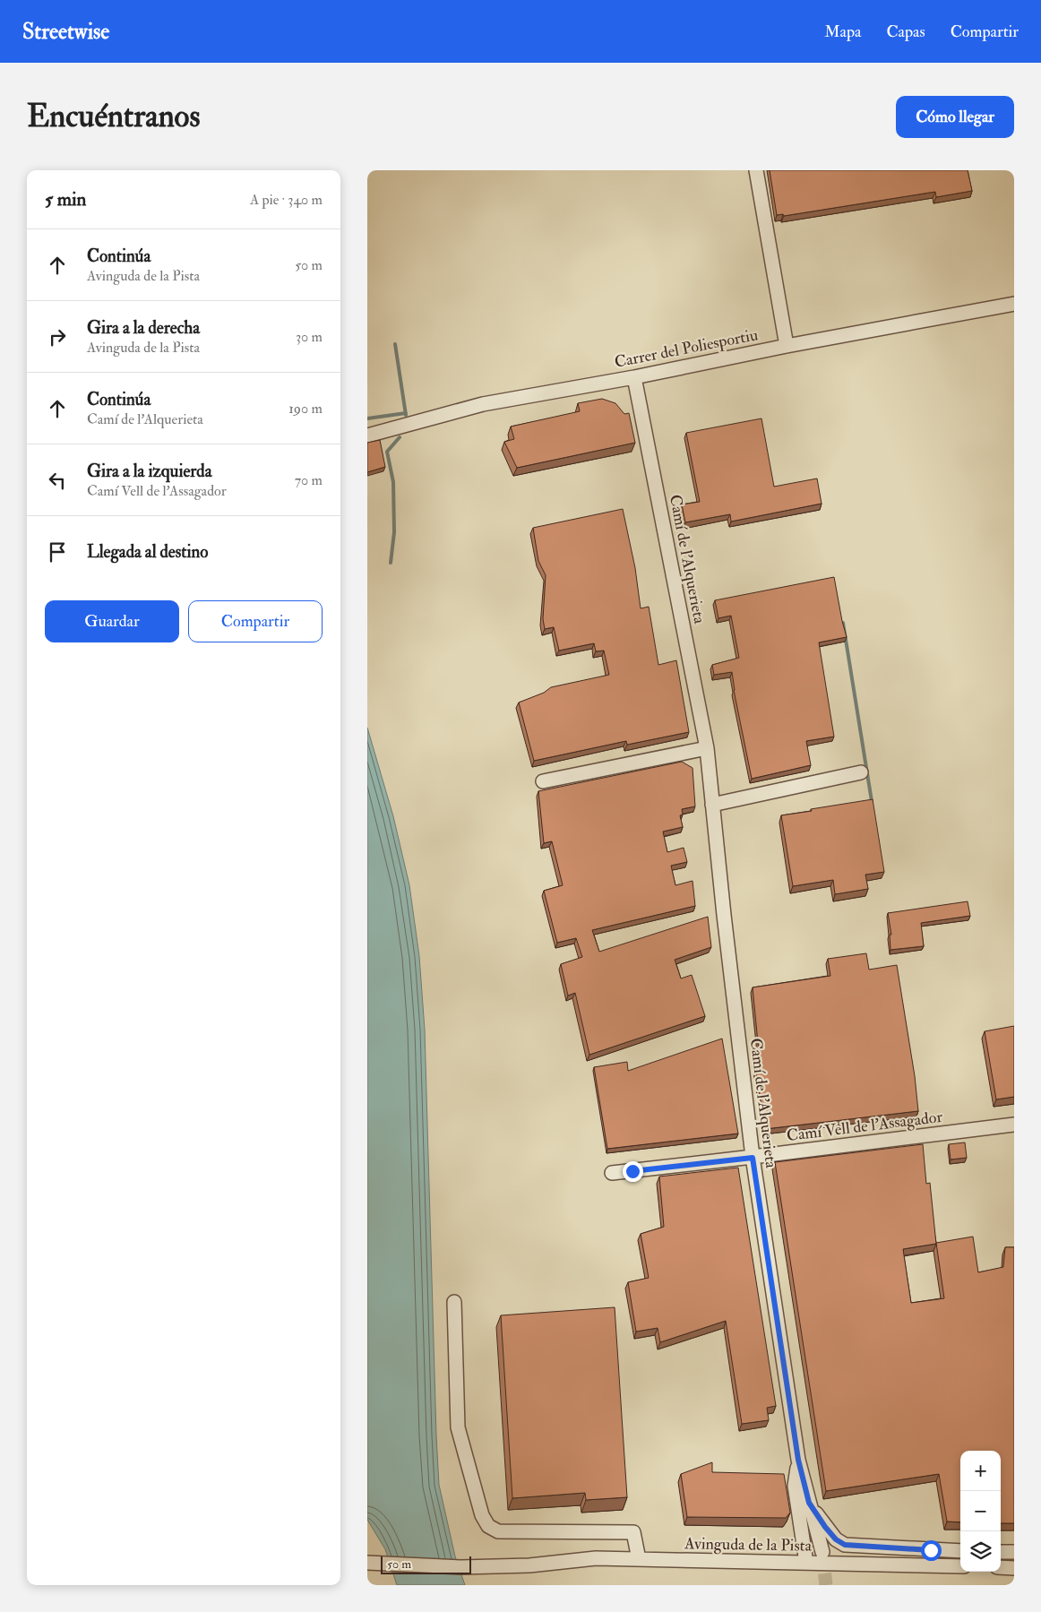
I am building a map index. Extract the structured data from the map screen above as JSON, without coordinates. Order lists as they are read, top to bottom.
{
  "streets": {
    "street": [
      "Carrer del Poliesportiu",
      "Camí de l'Alquerieta",
      "Camí Vell de l'Assagador",
      "Avinguda de la Pista"
    ]
  },
  "crossings": [
    ["Carrer del Poliesportiu", "Camí de l'Alquerieta"],
    ["Camí de l'Alquerieta", "Camí Vell de l'Assagador"],
    ["Camí de l'Alquerieta", "Avinguda de la Pista"]
  ],
  "scale_bar": "50 m",
  "page": {
    "header": "Streetwise",
    "nav": ["Mapa", "Capas", "Compartir"],
    "buttons": [
      "Cómo llegar",
      ["Guardar", "Compartir"]
    ],
    "title": "Encuéntranos",
    "heading": ["5 min", "A pie · 340 m"],
    "list": [
      ["Continúa", "Avinguda de la Pista", "50 m"],
      ["Gira a la derecha", "Avinguda de la Pista", "30 m"],
      ["Continúa", "Camí de l'Alquerieta", "190 m"],
      ["Gira a la izquierda", "Camí Vell de l'Assagador", "70 m"],
      "Llegada al destino"
    ],
    "map_buttons": ["+", "−"],
    "scale": "50 m"
  }
}
